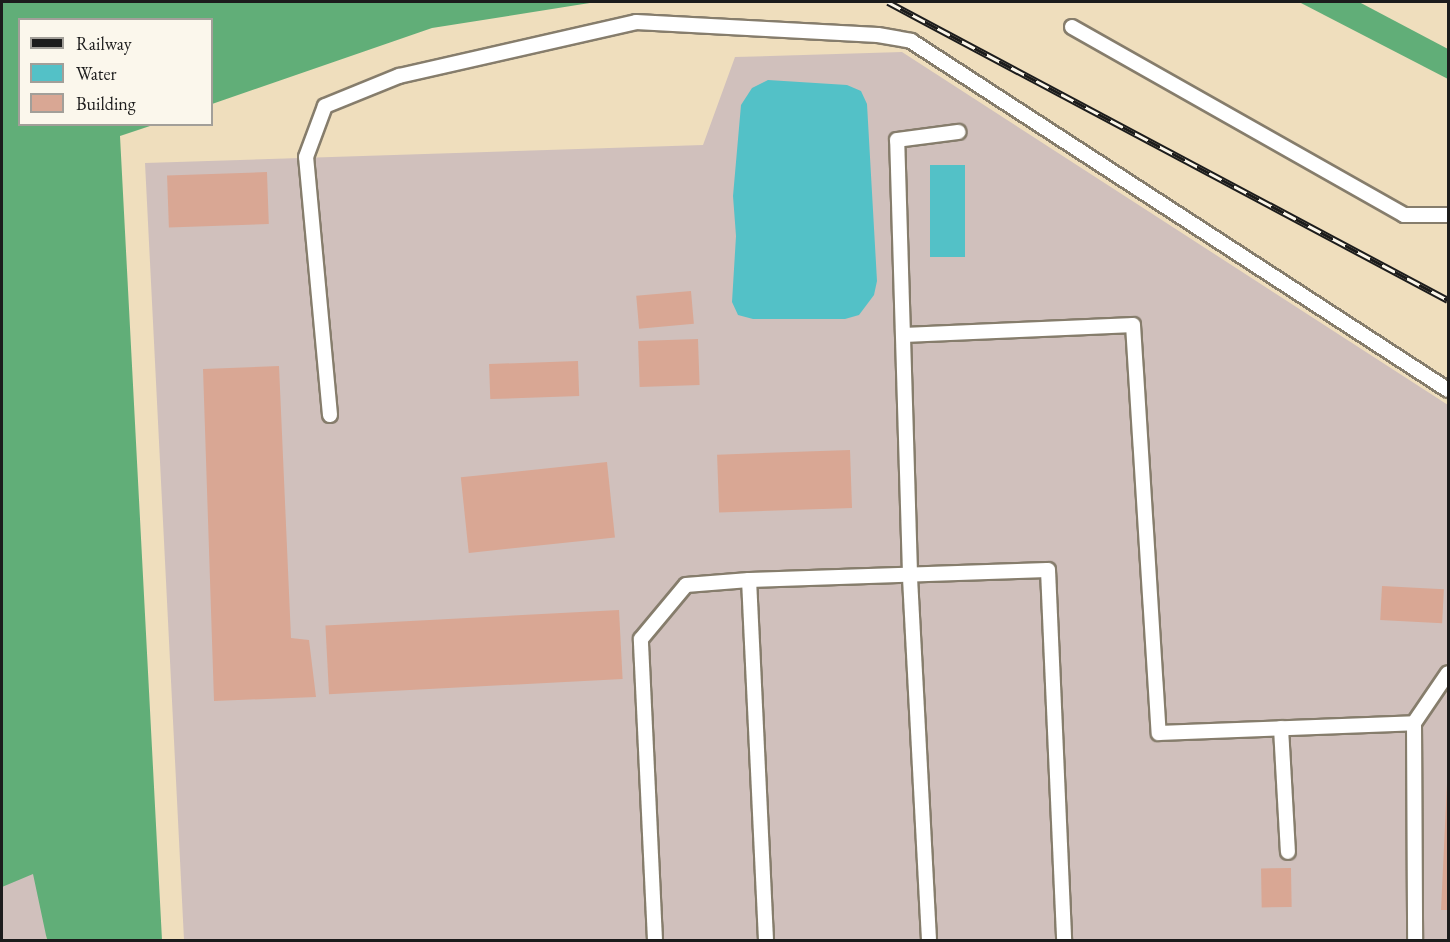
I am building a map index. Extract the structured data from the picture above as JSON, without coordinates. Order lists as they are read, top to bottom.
{
  "legend": ["Railway", "Water", "Building"]
}
